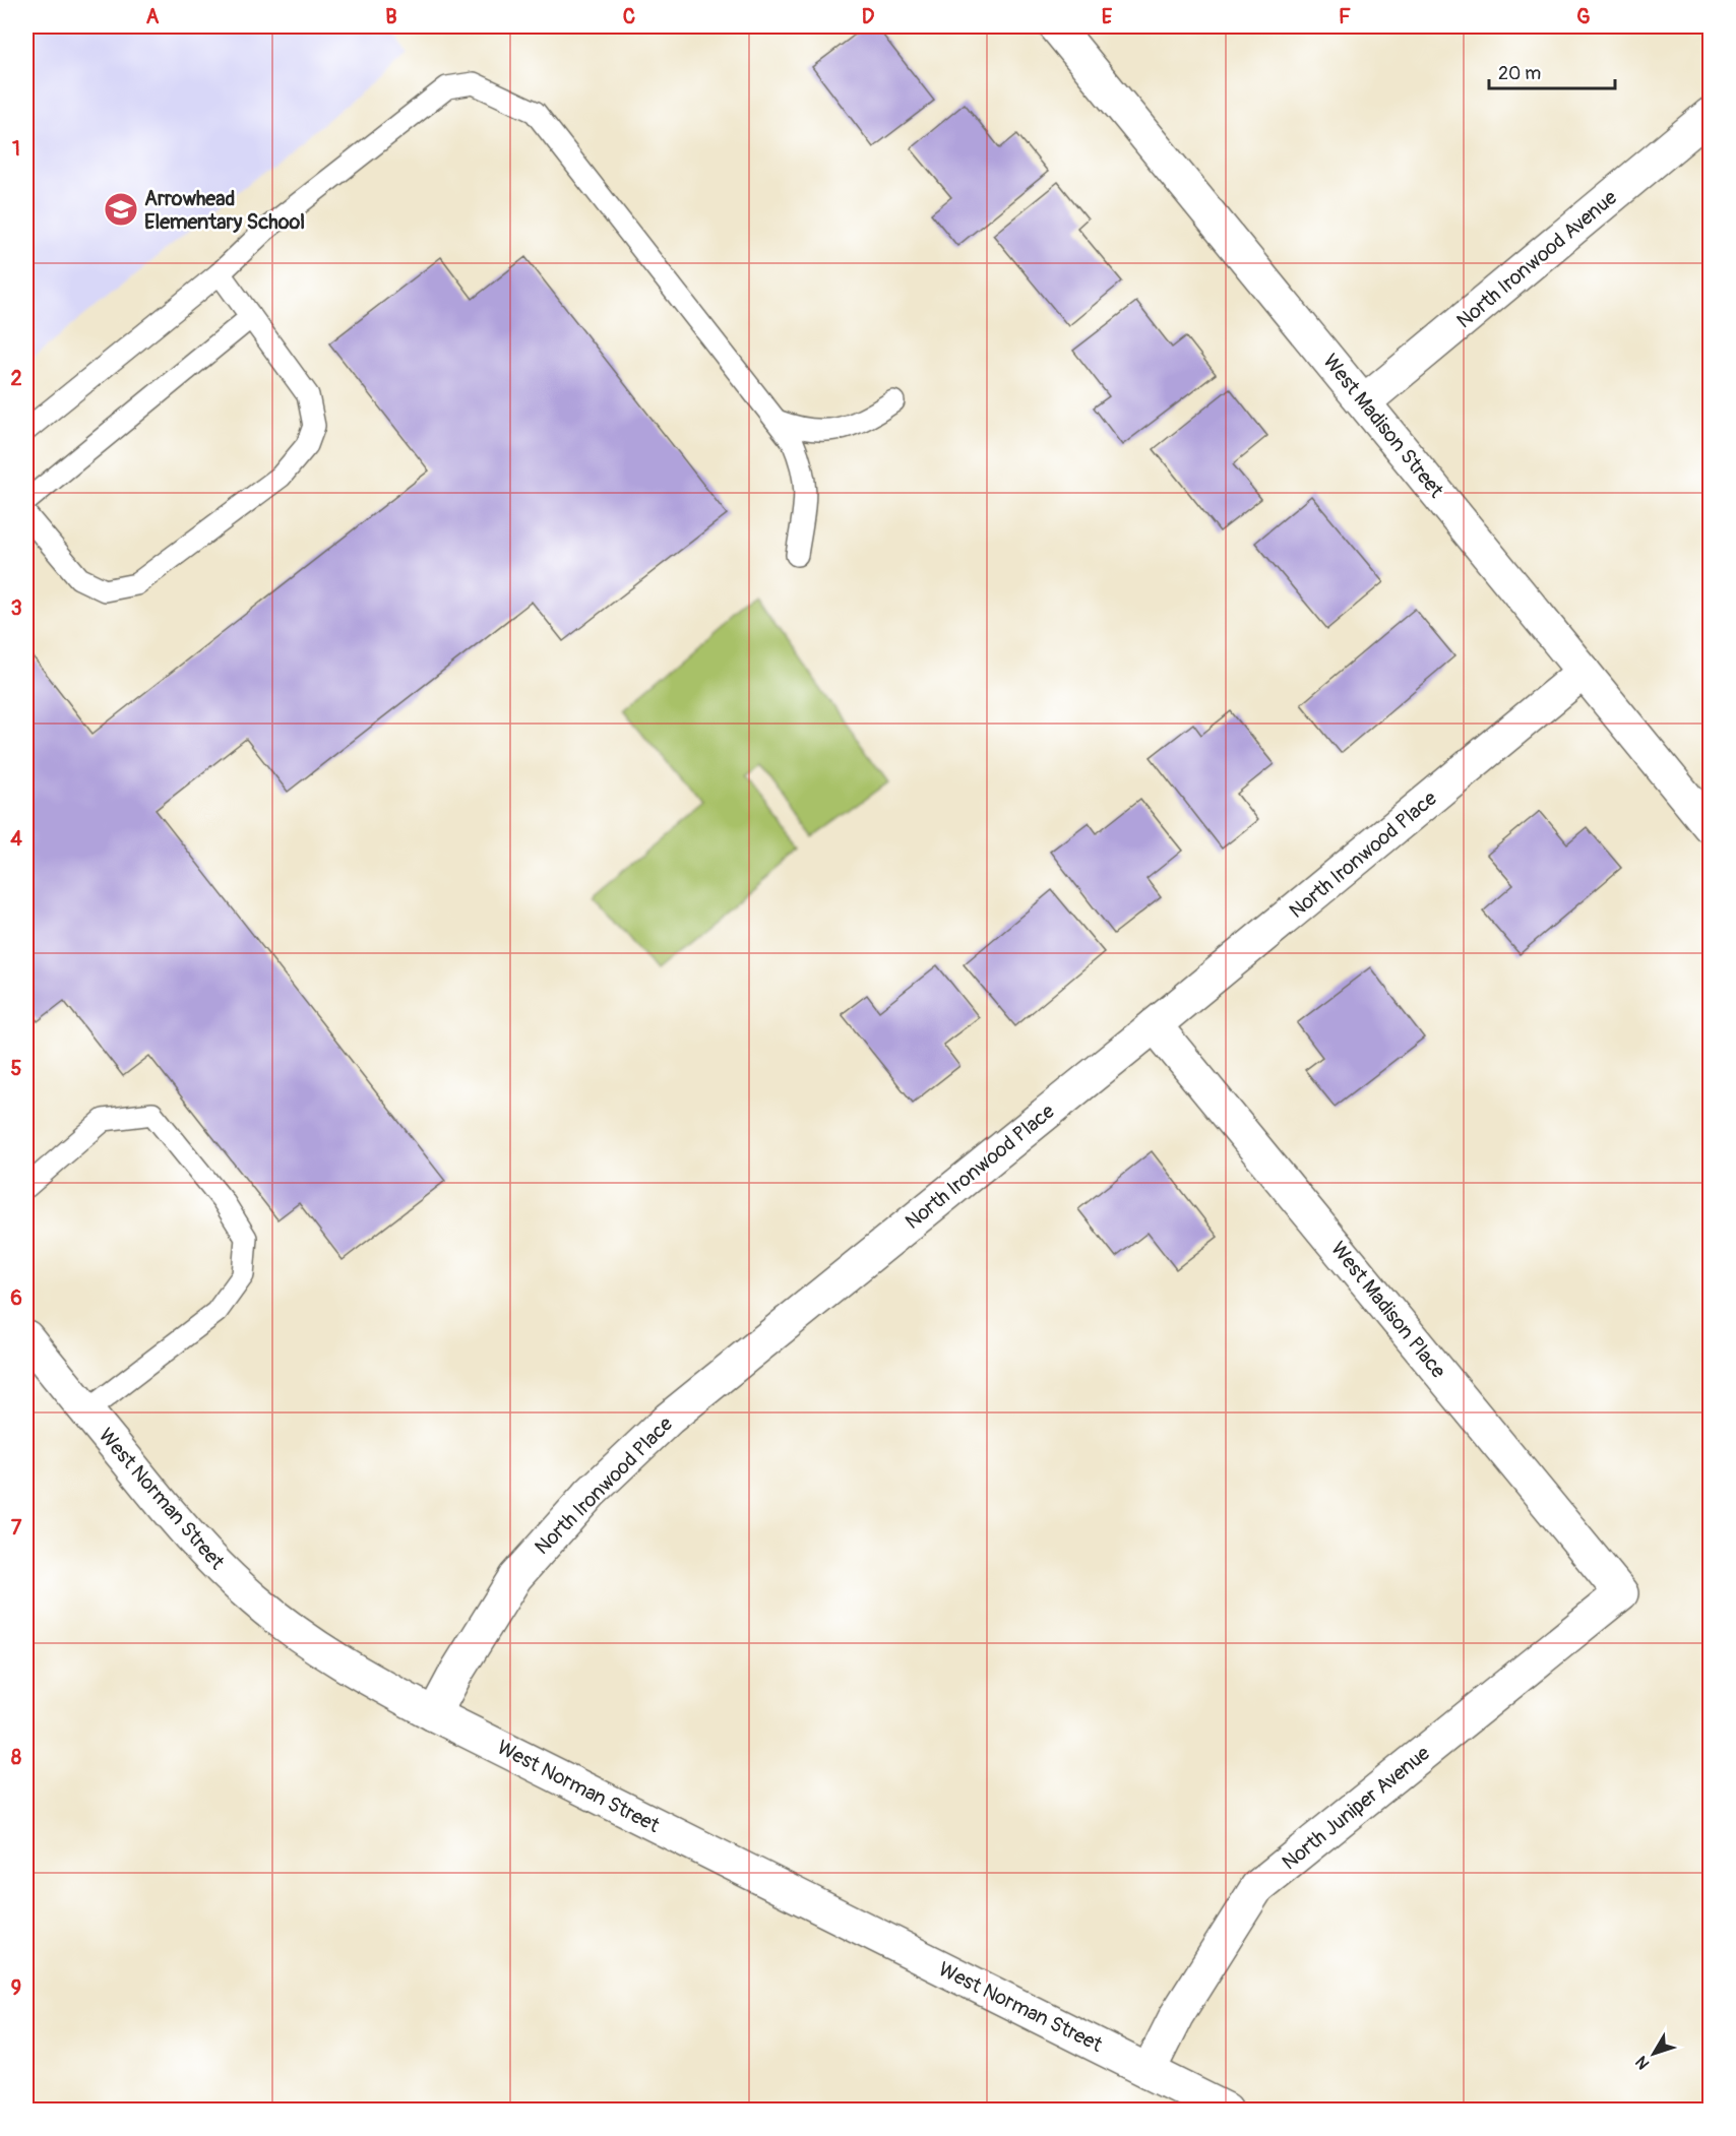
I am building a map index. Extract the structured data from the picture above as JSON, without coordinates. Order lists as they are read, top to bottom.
{
  "streets": {
    "street": [
      "North Ironwood Avenue",
      "West Madison Street",
      "North Ironwood Place",
      "West Madison Place",
      "West Norman Street",
      "North Juniper Avenue"
    ]
  },
  "crossings": [
    ["North Ironwood Avenue", "West Madison Street"],
    ["West Madison Street", "North Ironwood Place"],
    ["North Ironwood Place", "West Madison Place"],
    ["North Ironwood Place", "West Norman Street"],
    ["West Madison Place", "North Juniper Avenue"],
    ["West Norman Street", "North Juniper Avenue"]
  ],
  "places": {
    "school or university": ["Arrowhead Elementary School"]
  },
  "scale_bar": "20 m",
  "north": "bottom left",
  "grid": {
    "columns": [
      "A",
      "B",
      "C",
      "D",
      "E",
      "F",
      "G"
    ],
    "rows": [
      "1",
      "2",
      "3",
      "4",
      "5",
      "6",
      "7",
      "8",
      "9"
    ]
  }
}
